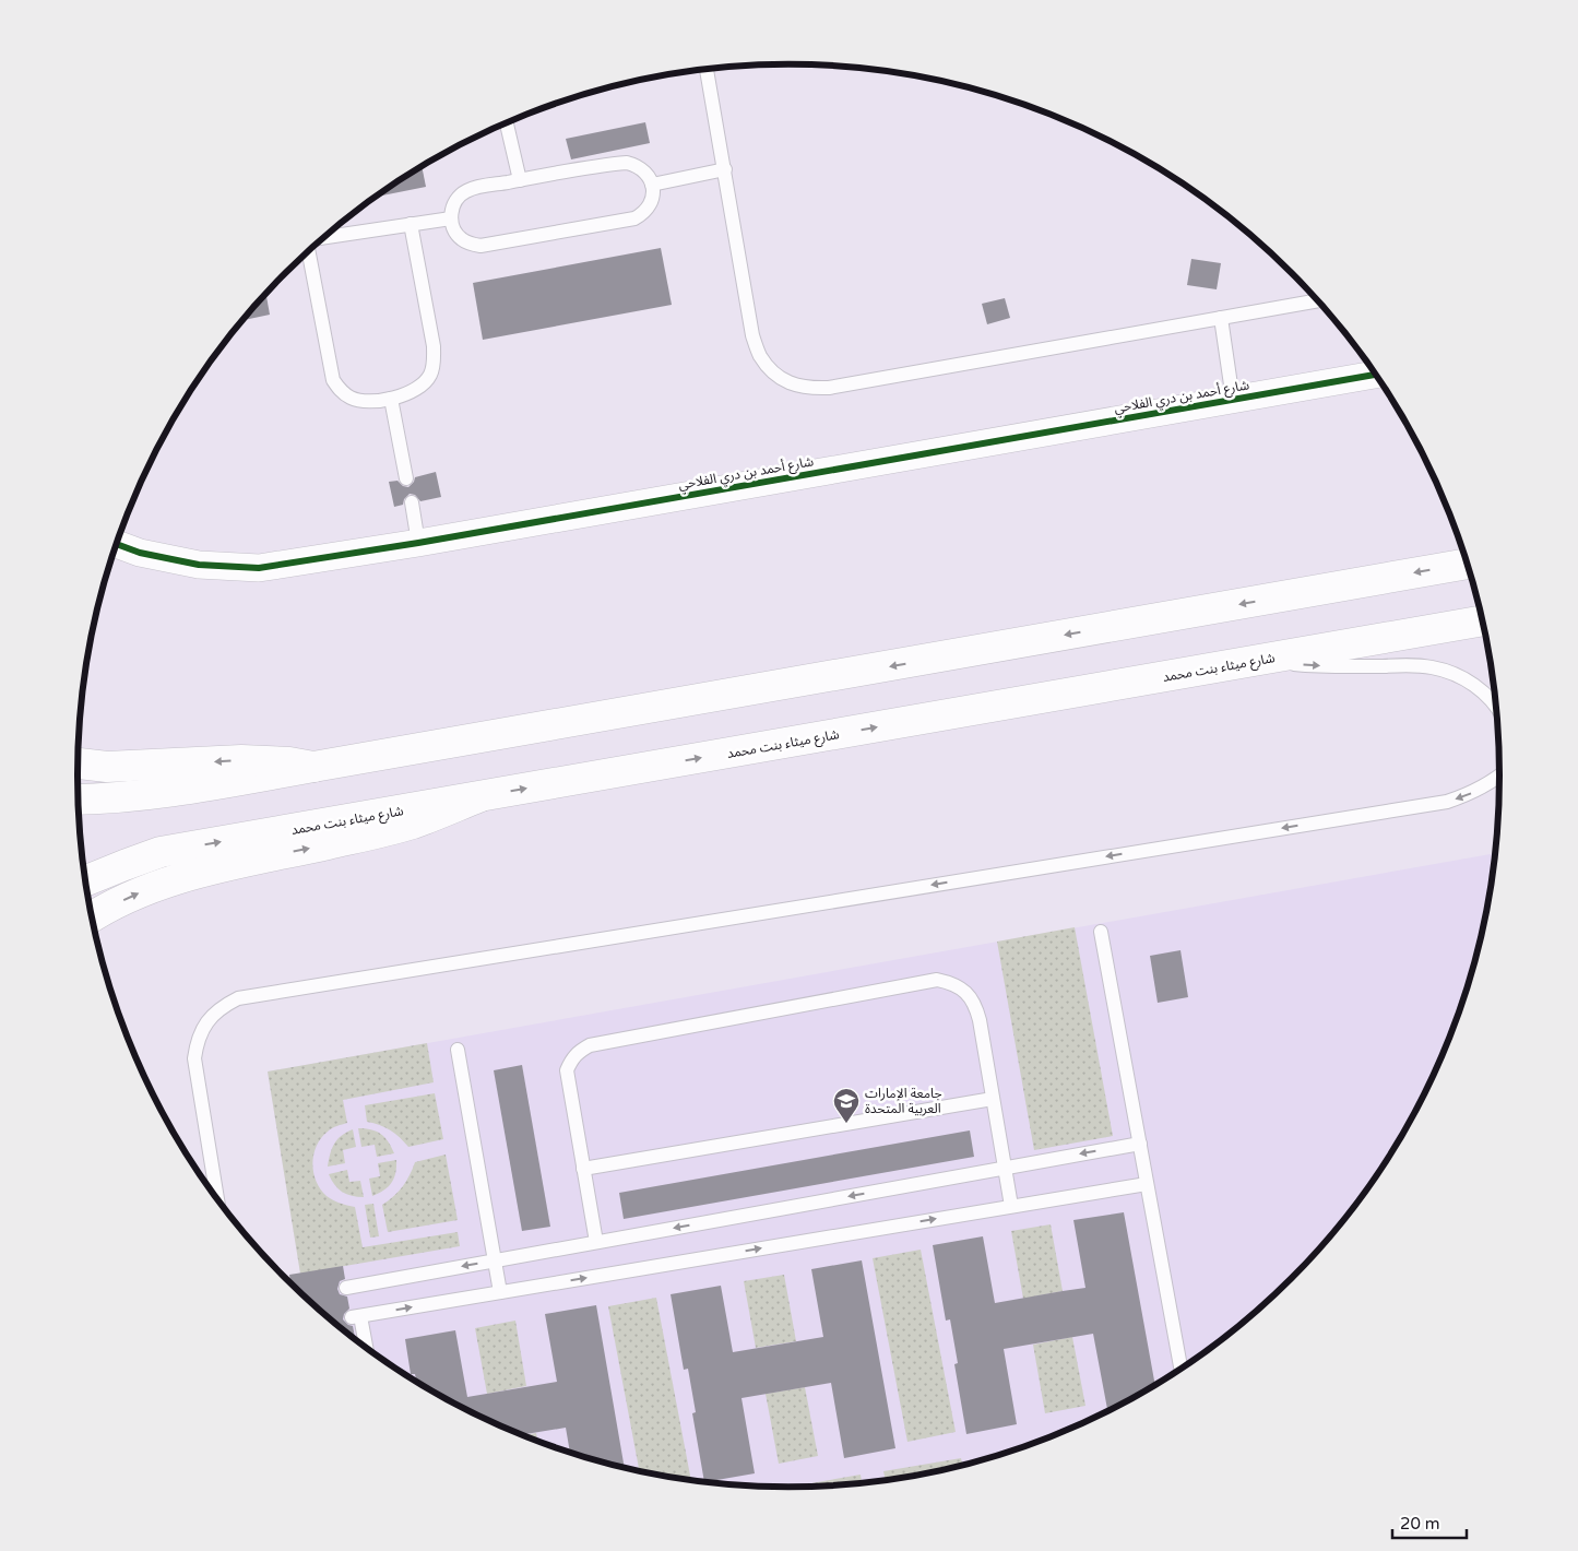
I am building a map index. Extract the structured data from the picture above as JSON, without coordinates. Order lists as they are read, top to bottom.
{
  "streets": {
    "main road": ["شارع ميثاء بنت محمد"],
    "street": ["شارع أحمد بن دري الفلاحي"]
  },
  "places": {
    "school or university": ["جامعة الإمارات العربية المتحدة"]
  },
  "scale_bar": "20 m"
}
